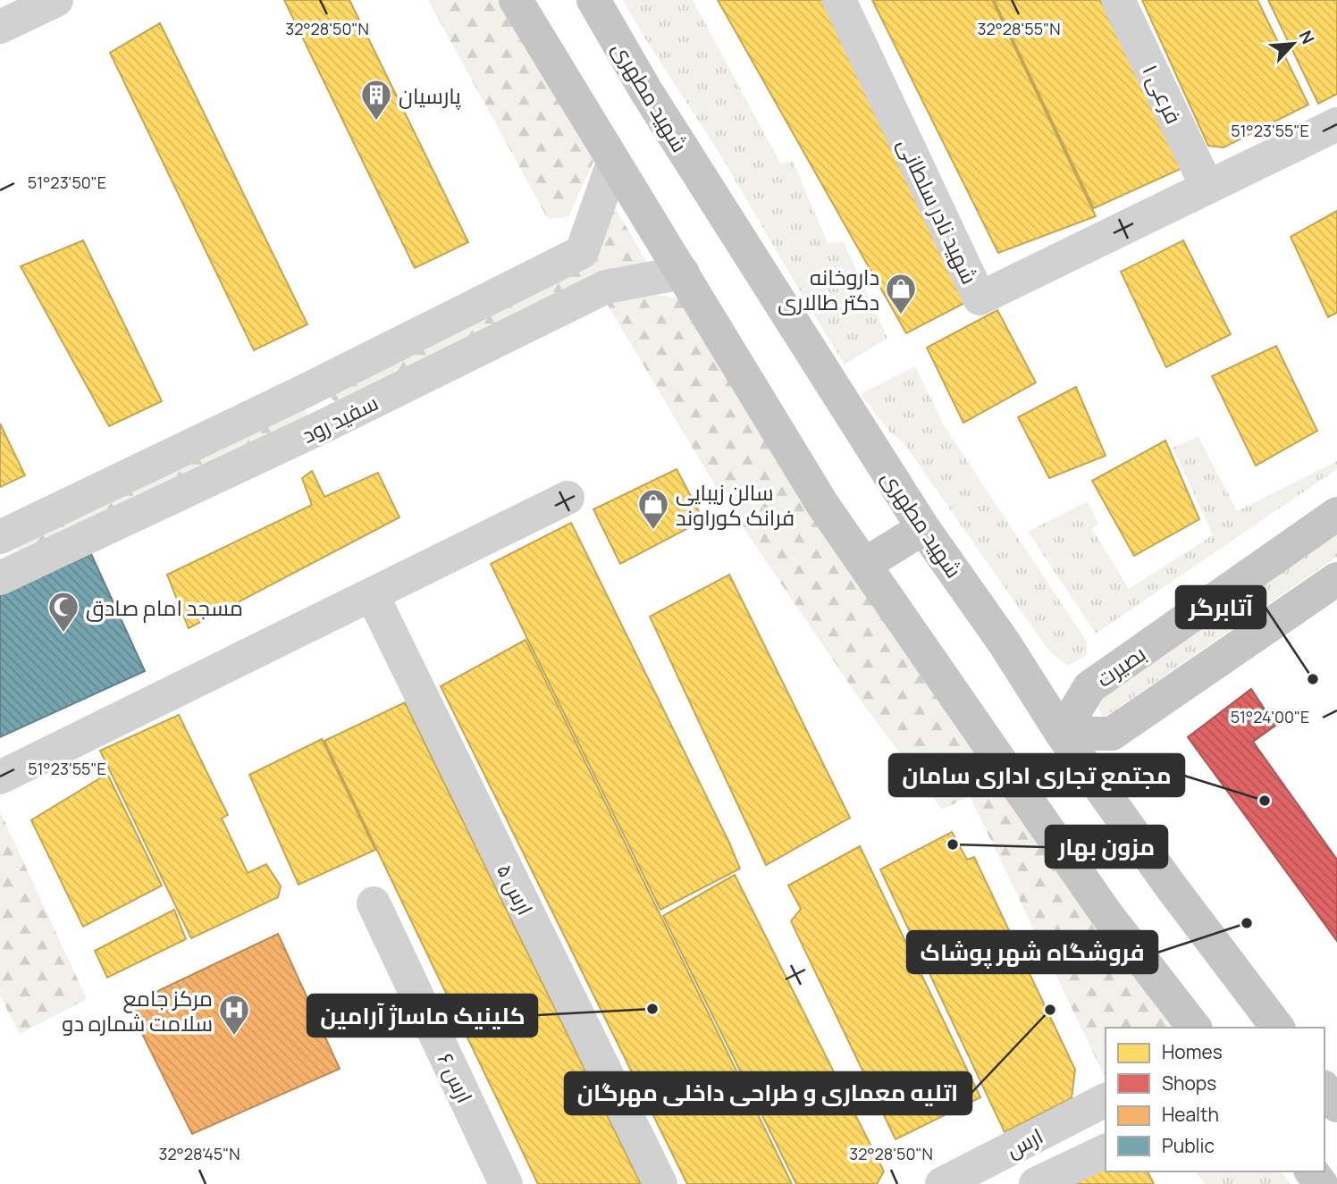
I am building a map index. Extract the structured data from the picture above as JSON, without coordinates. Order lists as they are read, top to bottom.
{
  "streets": {
    "main road": ["شهید مطهری", "بصیرت"],
    "street": [
      "فرعی ۱",
      "شهید نادر سلطانی",
      "سفید رود",
      "ارس ۵",
      "ارس ۶",
      "ارس"
    ]
  },
  "crossings": [
    ["فرعی ۱", "شهید نادر سلطانی"],
    ["شهید مطهری", "بصیرت"]
  ],
  "places": {
    "building": ["پارسیان"],
    "shop": ["داروخانه دکتر طالاری", "سالن زیبایی فرانک کوراوند"],
    "mosque": ["مسجد امام صادق"],
    "other": [
      "آتابرگر",
      "مجتمع تجاری اداری سامان",
      "مزون بهار",
      "فروشگاه شهر پوشاک",
      "کلینیک ماساژ آرامین",
      "اتلیه معماری و طراحی داخلی مهرگان"
    ],
    "hospital": ["مرکز جامع سلامت شماره دو"]
  },
  "legend": [
    "Homes",
    "Shops",
    "Health",
    "Public"
  ],
  "north": "top right",
  "coordinates": [
    "32°28'50\"N",
    "32°28'55\"N",
    "51°23'55\"E",
    "51°23'50\"E",
    "51°24'00\"E",
    "32°28'45\"N"
  ]
}
